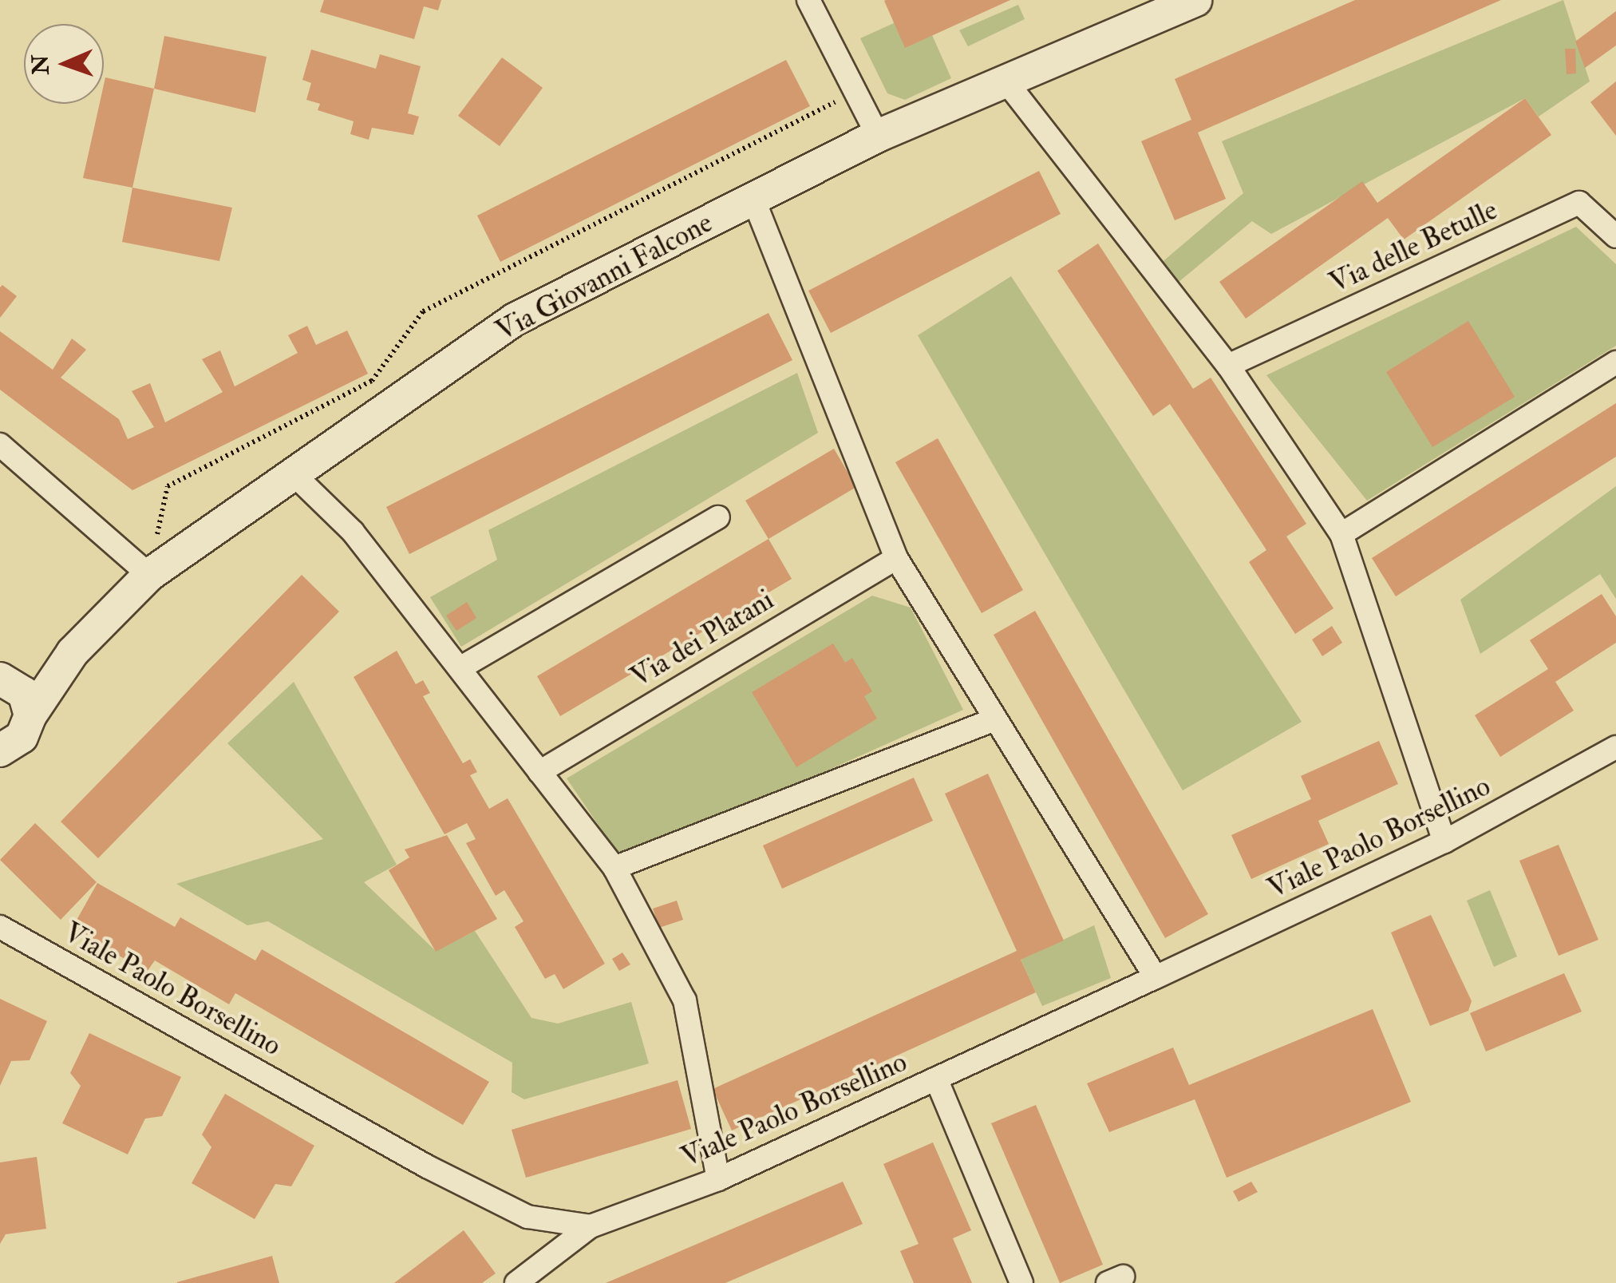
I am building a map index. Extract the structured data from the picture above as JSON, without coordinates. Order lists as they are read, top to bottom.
{
  "streets": {
    "street": [
      "Via delle Betulle",
      "Via Giovanni Falcone",
      "Via dei Platani",
      "Viale Paolo Borsellino"
    ]
  },
  "north": "left"
}
